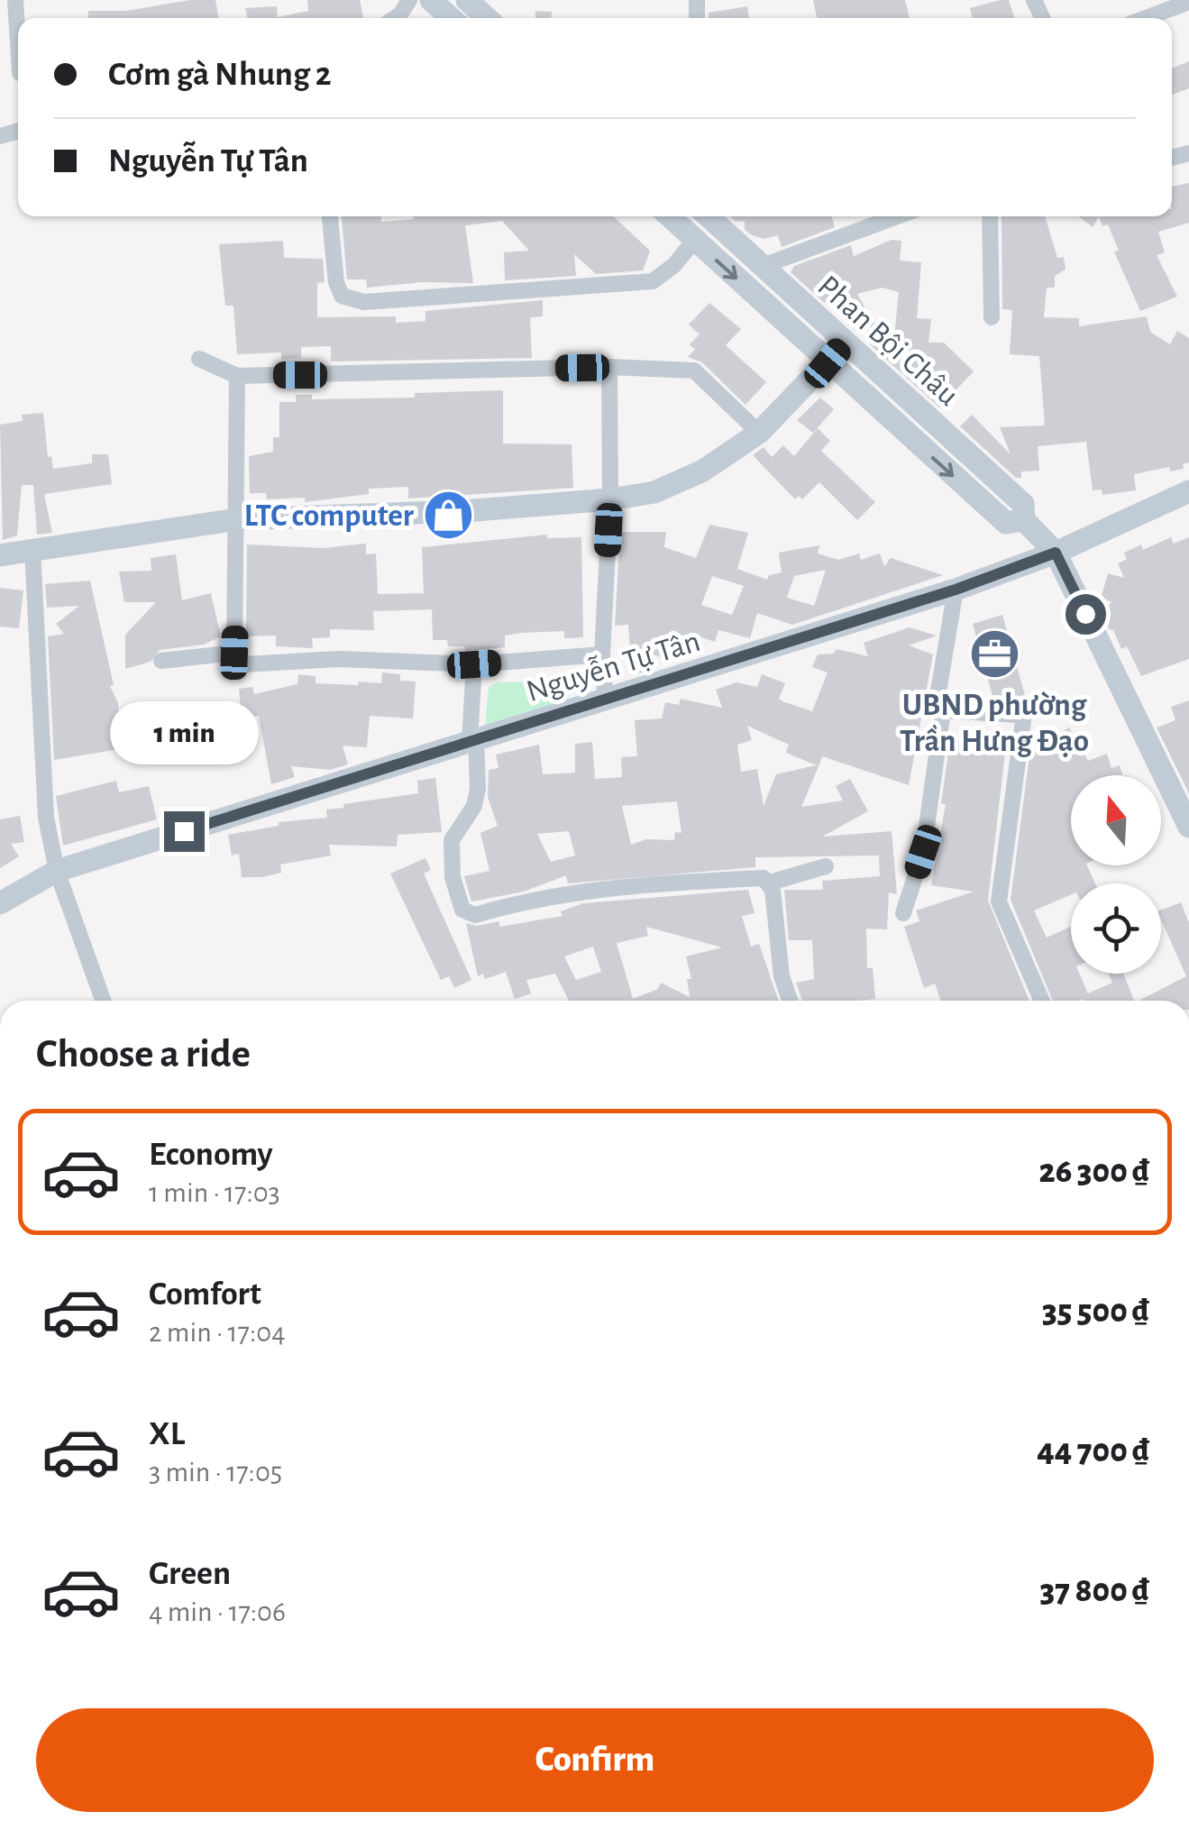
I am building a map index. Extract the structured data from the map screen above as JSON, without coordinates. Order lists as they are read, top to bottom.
{
  "streets": {
    "street": ["Phan Bội Châu", "Nguyễn Tự Tân"]
  },
  "crossings": [
    ["Phan Bội Châu", "Nguyễn Tự Tân"]
  ],
  "places": {
    "shop": ["LTC computer"],
    "office": ["UBND phường Trần Hưng Đạo"]
  },
  "north": "top",
  "page": {
    "banner": ["Cơm gà Nhung 2", "Nguyễn Tự Tân"],
    "bubble": "1 min",
    "heading": "Choose a ride",
    "list": [
      {
        "name": "Economy",
        "note": "1 min · 17:03",
        "value": "26 300 ₫"
      },
      {
        "name": "Comfort",
        "note": "2 min · 17:04",
        "value": "35 500 ₫"
      },
      {
        "name": "XL",
        "note": "3 min · 17:05",
        "value": "44 700 ₫"
      },
      {
        "name": "Green",
        "note": "4 min · 17:06",
        "value": "37 800 ₫"
      }
    ],
    "buttons": "Confirm"
  }
}
